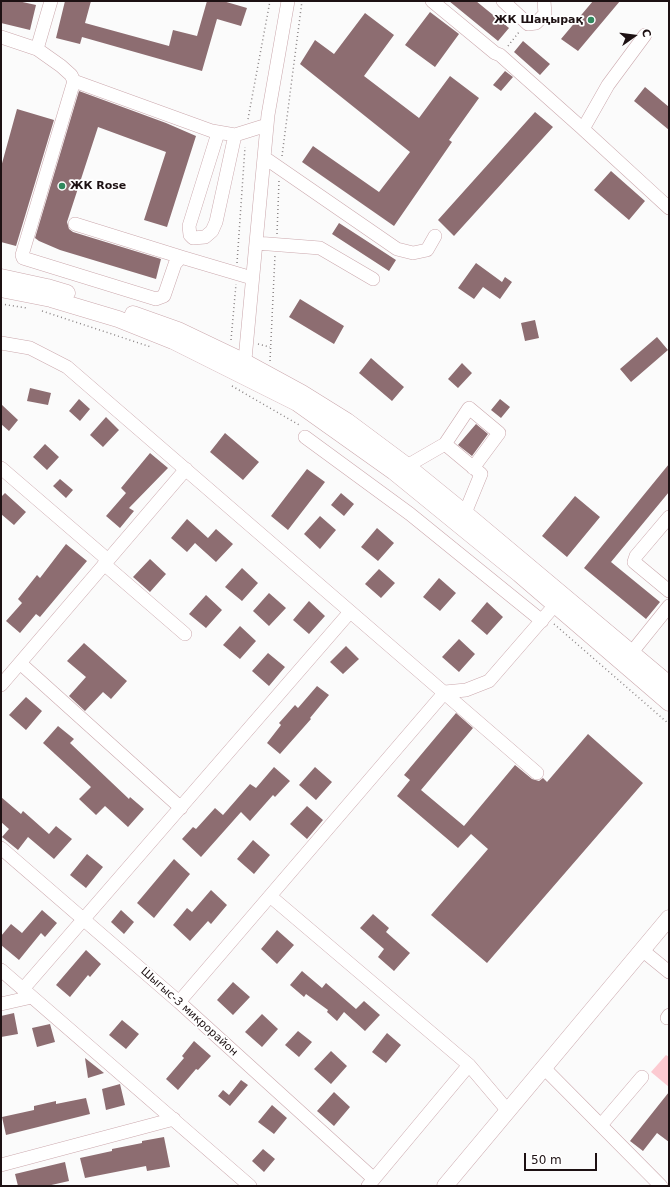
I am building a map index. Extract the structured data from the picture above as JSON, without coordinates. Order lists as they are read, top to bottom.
{
  "streets": {
    "street": ["Шыгыс-3 микрорайон"]
  },
  "places": ["ЖК Шаңырақ", "ЖК Rose"],
  "scale_bar": "50 m",
  "north": "right"
}
